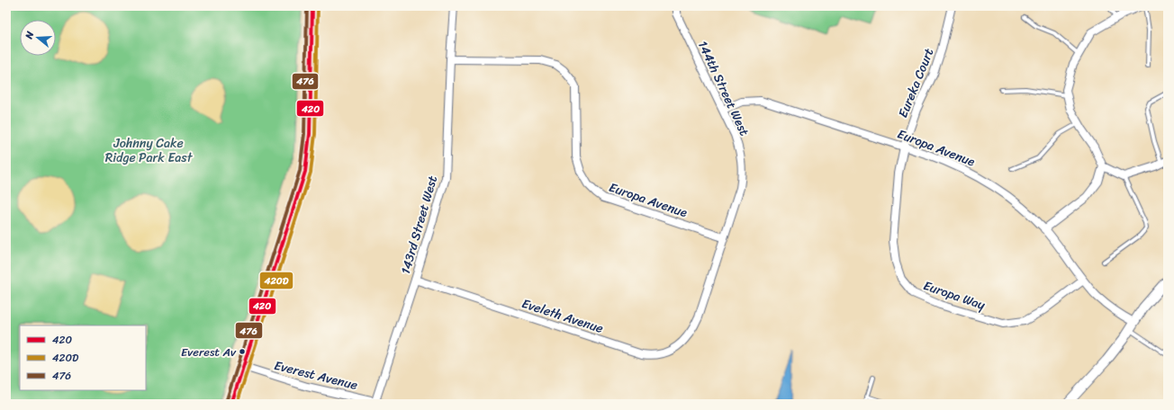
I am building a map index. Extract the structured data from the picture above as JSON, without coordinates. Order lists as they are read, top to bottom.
{
  "streets": {
    "street": [
      "Eureka Court",
      "144th Street West",
      "Europa Avenue",
      "143rd Street West",
      "Europa Way",
      "Eveleth Avenue",
      "Everest Avenue"
    ]
  },
  "crossings": [
    ["Eureka Court", "Europa Avenue"],
    ["Eureka Court", "Europa Way"],
    ["144th Street West", "Europa Avenue"],
    ["144th Street West", "Eveleth Avenue"],
    ["Europa Avenue", "143rd Street West"],
    ["Europa Avenue", "Europa Way"],
    ["143rd Street West", "Eveleth Avenue"],
    ["143rd Street West", "Everest Avenue"]
  ],
  "parks": ["Johnny Cake Ridge Park East"],
  "places": ["Everest Av"],
  "lines": ["transit line 420", "transit line 420D", "transit line 476"],
  "legend": ["420", "420D", "476"],
  "north": "left"
}
